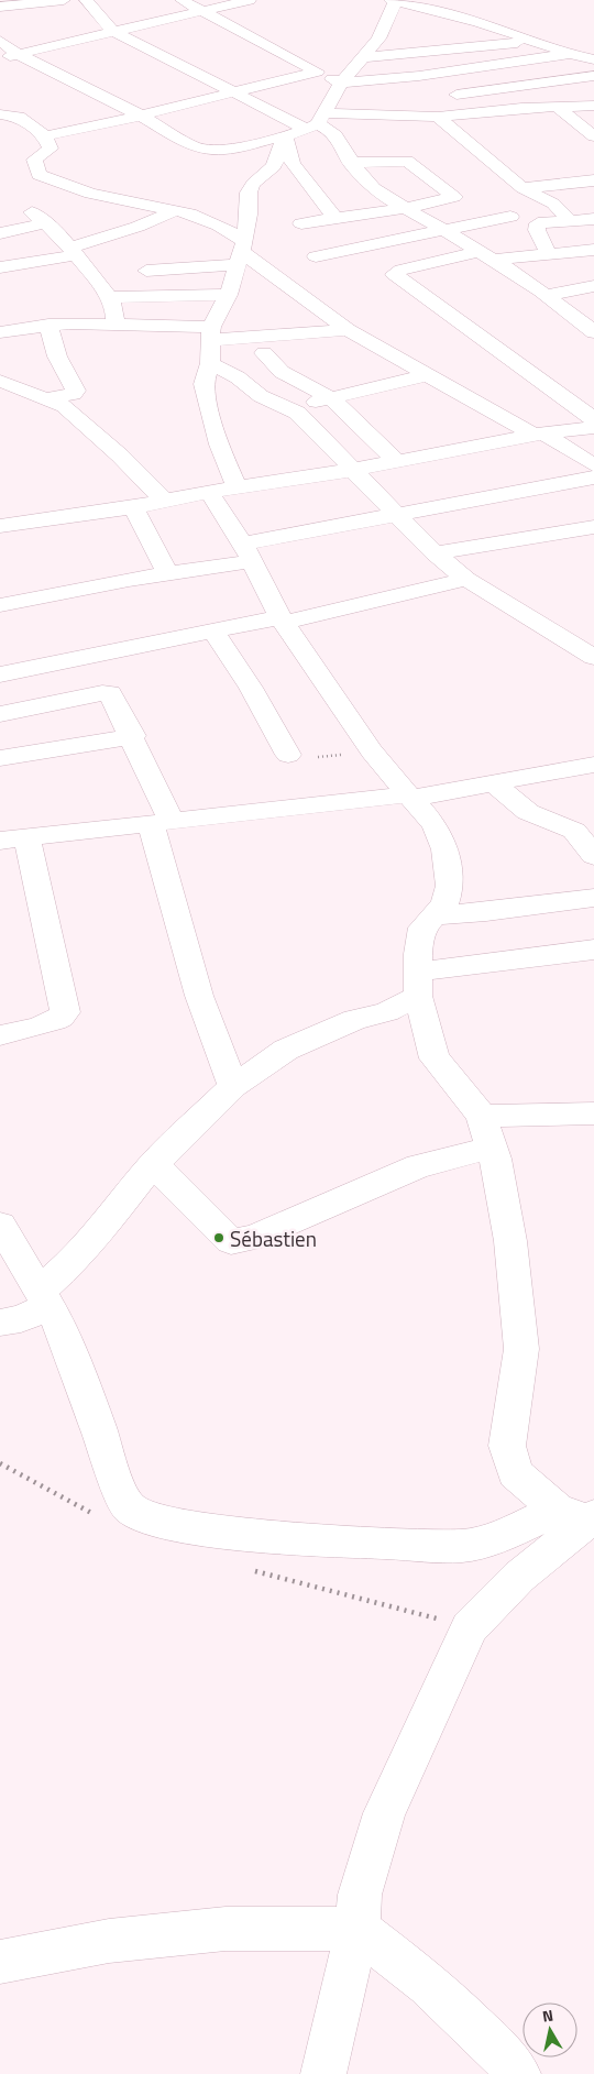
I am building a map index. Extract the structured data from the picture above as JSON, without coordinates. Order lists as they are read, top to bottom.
{
  "places": ["Sébastien"],
  "north": "top"
}
